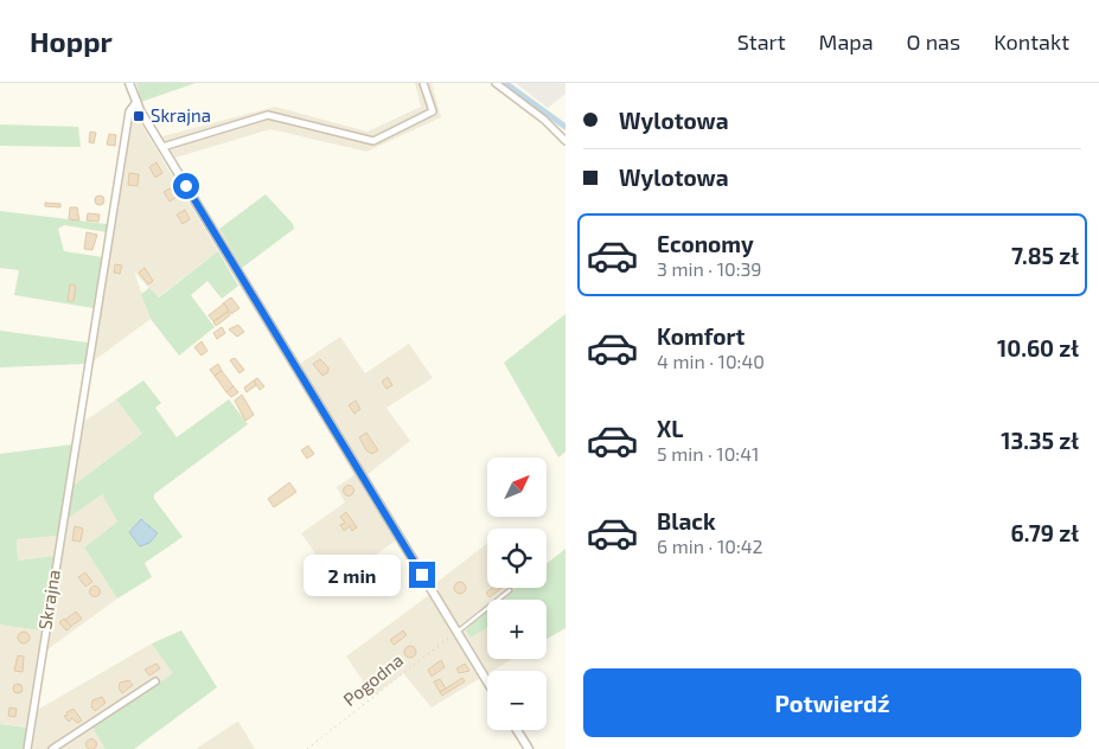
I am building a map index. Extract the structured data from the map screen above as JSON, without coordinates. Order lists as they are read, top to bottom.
{
  "streets": {
    "street": ["Skrajna"],
    "path": ["Pogodna"]
  },
  "places": {
    "transit": ["Skrajna"]
  },
  "north": "top right",
  "page": {
    "header": "Hoppr",
    "nav": [
      "Start",
      "Mapa",
      "O nas",
      "Kontakt"
    ],
    "banner": ["Wylotowa", "Wylotowa"],
    "list": [
      {
        "name": "Economy",
        "note": "3 min · 10:39",
        "value": "7.85 zł"
      },
      {
        "name": "Komfort",
        "note": "4 min · 10:40",
        "value": "10.60 zł"
      },
      {
        "name": "XL",
        "note": "5 min · 10:41",
        "value": "13.35 zł"
      },
      {
        "name": "Black",
        "note": "6 min · 10:42",
        "value": "6.79 zł"
      }
    ],
    "map_buttons": ["+", "−"],
    "bubble": "2 min",
    "buttons": "Potwierdź"
  }
}
